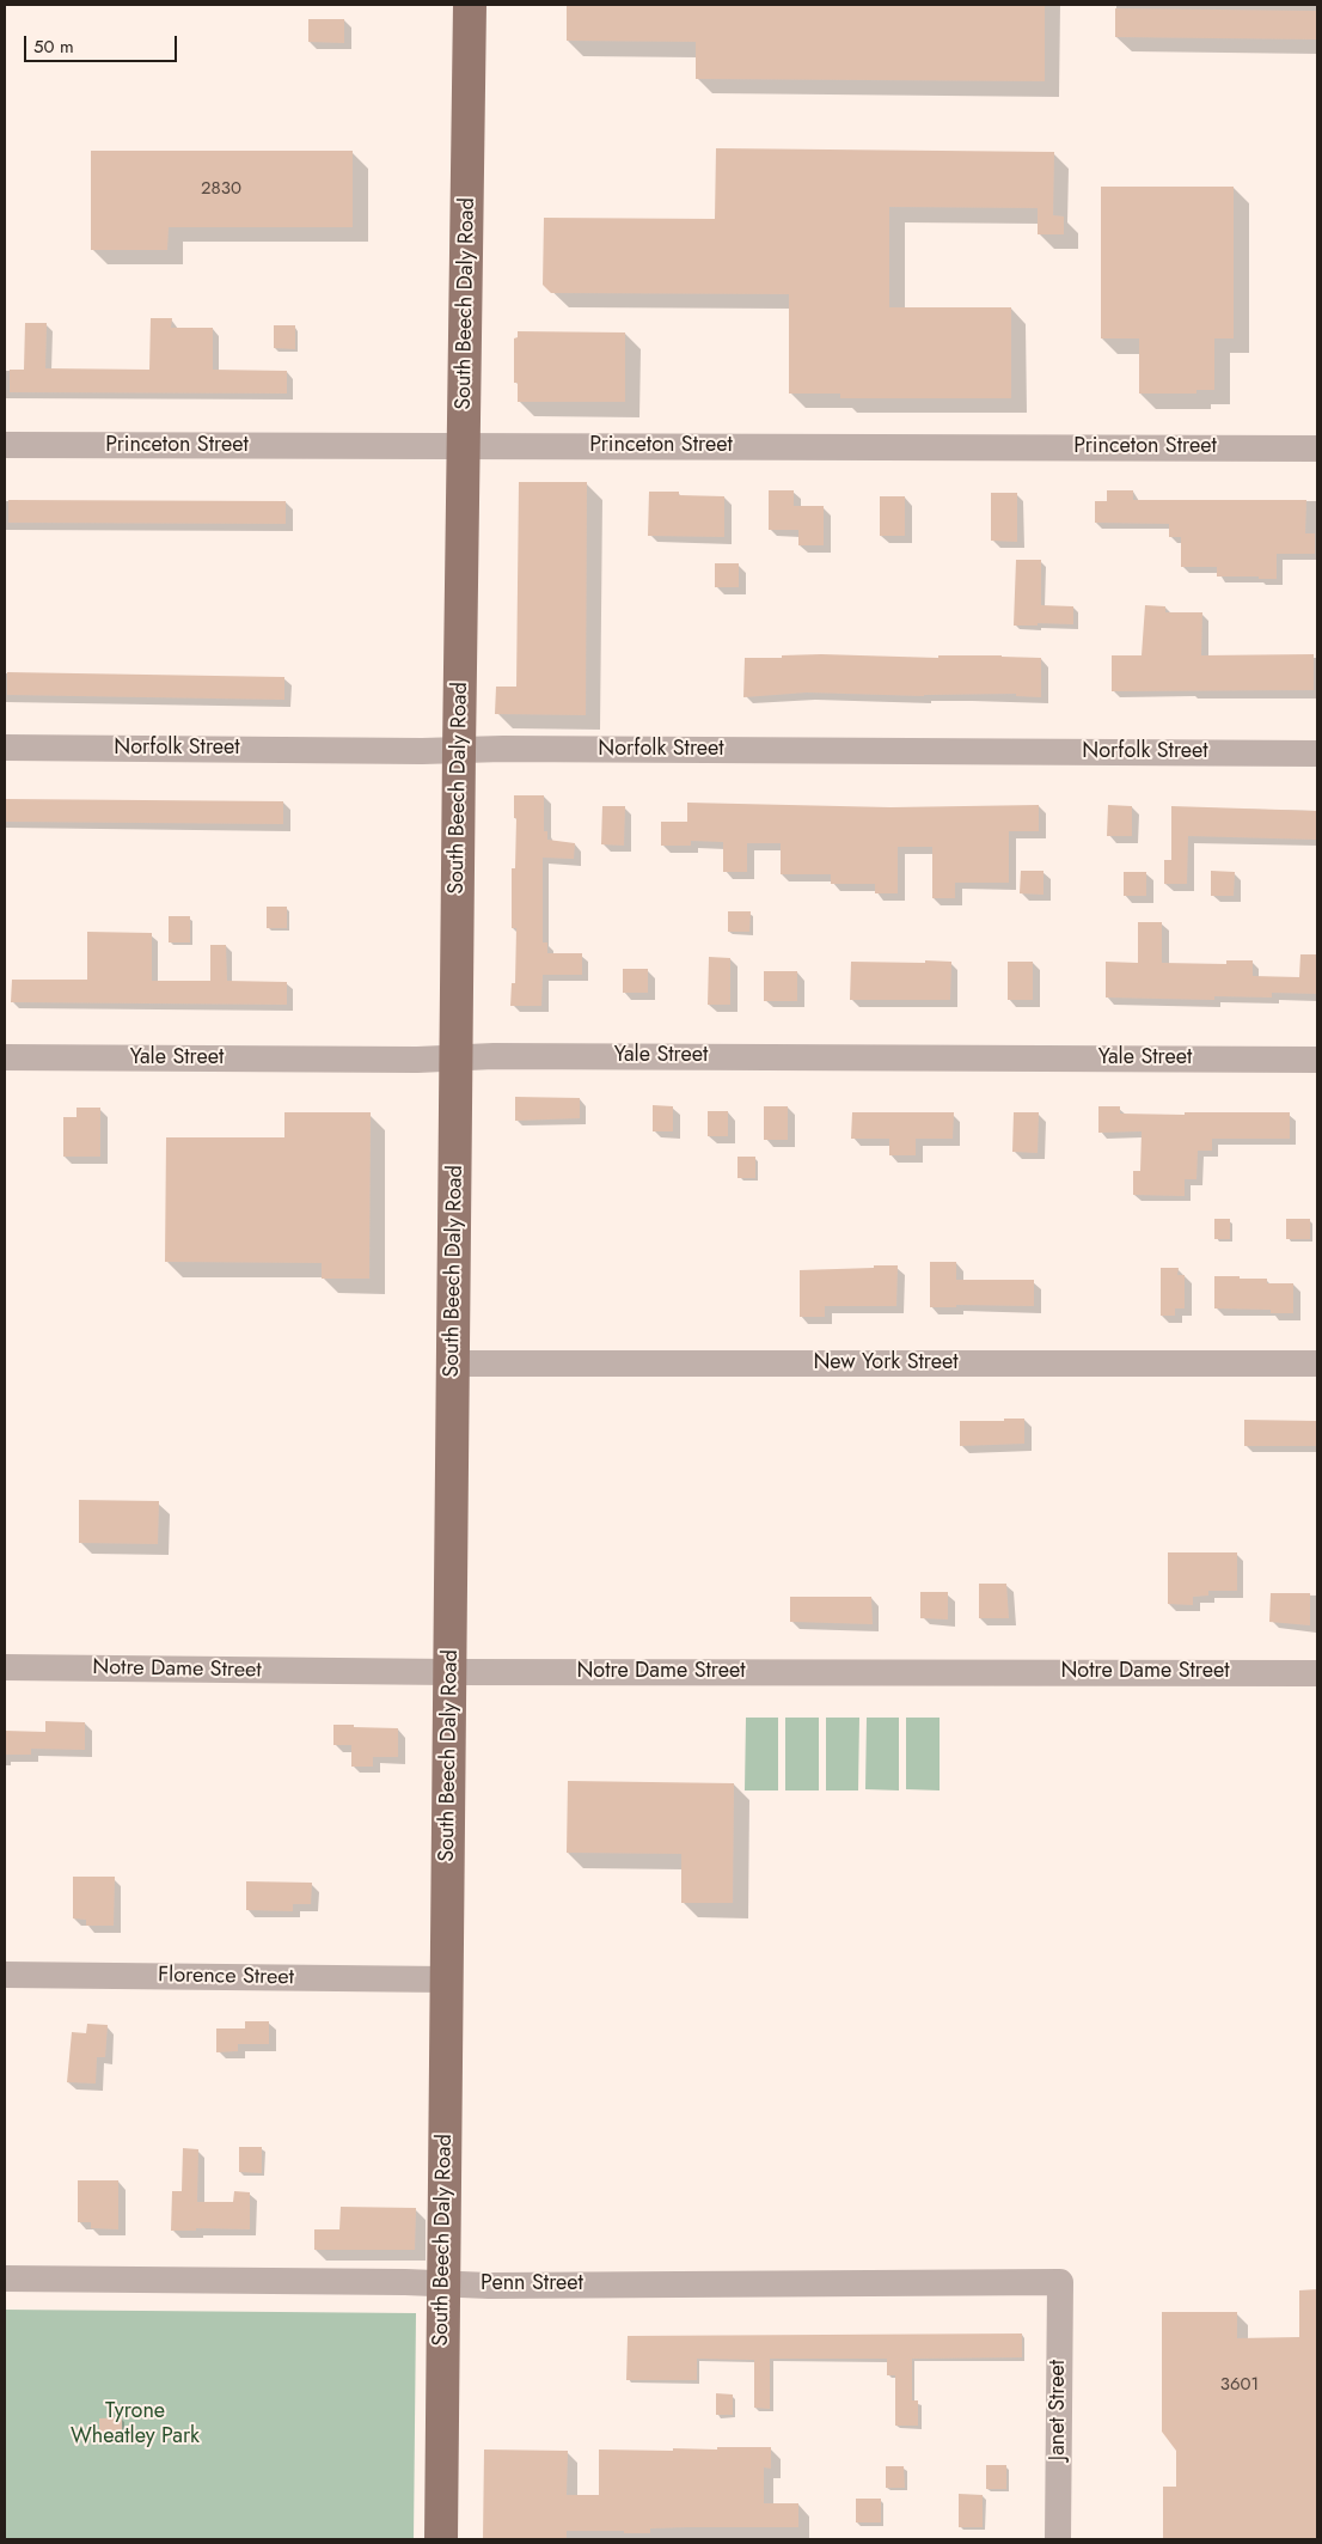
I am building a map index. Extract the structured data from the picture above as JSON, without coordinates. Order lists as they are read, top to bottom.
{
  "streets": {
    "main road": ["South Beech Daly Road"],
    "street": [
      "Princeton Street",
      "Norfolk Street",
      "Yale Street",
      "New York Street",
      "Notre Dame Street",
      "Florence Street",
      "Penn Street",
      "Janet Street"
    ]
  },
  "crossings": [
    ["South Beech Daly Road", "Princeton Street"],
    ["South Beech Daly Road", "Norfolk Street"],
    ["South Beech Daly Road", "Yale Street"],
    ["South Beech Daly Road", "New York Street"],
    ["South Beech Daly Road", "Notre Dame Street"],
    ["South Beech Daly Road", "Florence Street"],
    ["South Beech Daly Road", "Penn Street"],
    ["Penn Street", "Janet Street"]
  ],
  "parks": ["Tyrone Wheatley Park"],
  "house_numbers": ["2830", "3601"],
  "scale_bar": "50 m"
}
